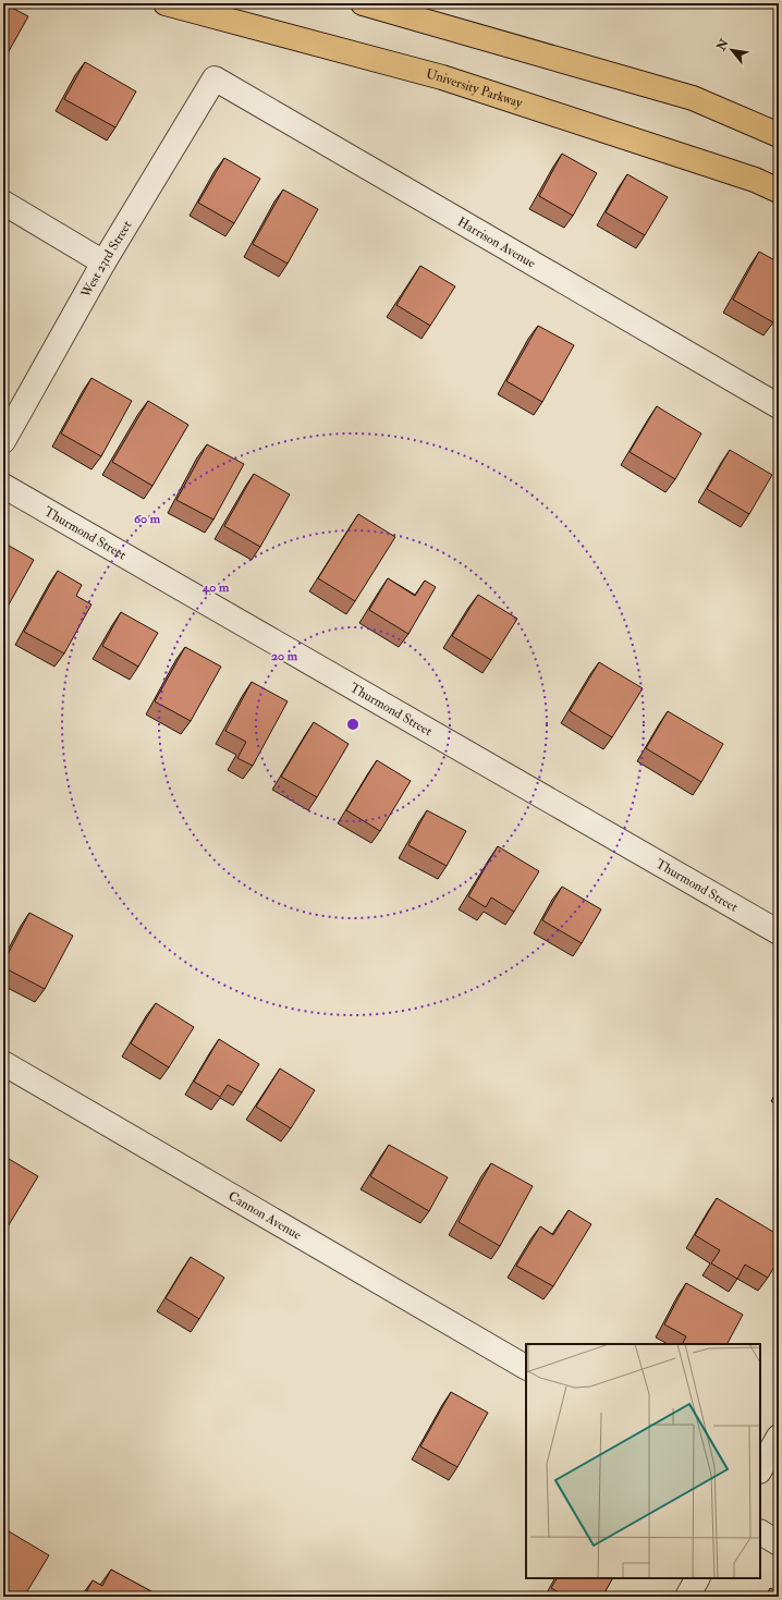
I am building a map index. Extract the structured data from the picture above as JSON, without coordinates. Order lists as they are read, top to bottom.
{
  "streets": {
    "main road": ["University Parkway"],
    "street": [
      "Harrison Avenue",
      "West 23rd Street",
      "Thurmond Street",
      "Cannon Avenue"
    ]
  },
  "crossings": [
    ["Harrison Avenue", "West 23rd Street"]
  ],
  "north": "top left",
  "rings": ["60 m", "40 m", "20 m"]
}
